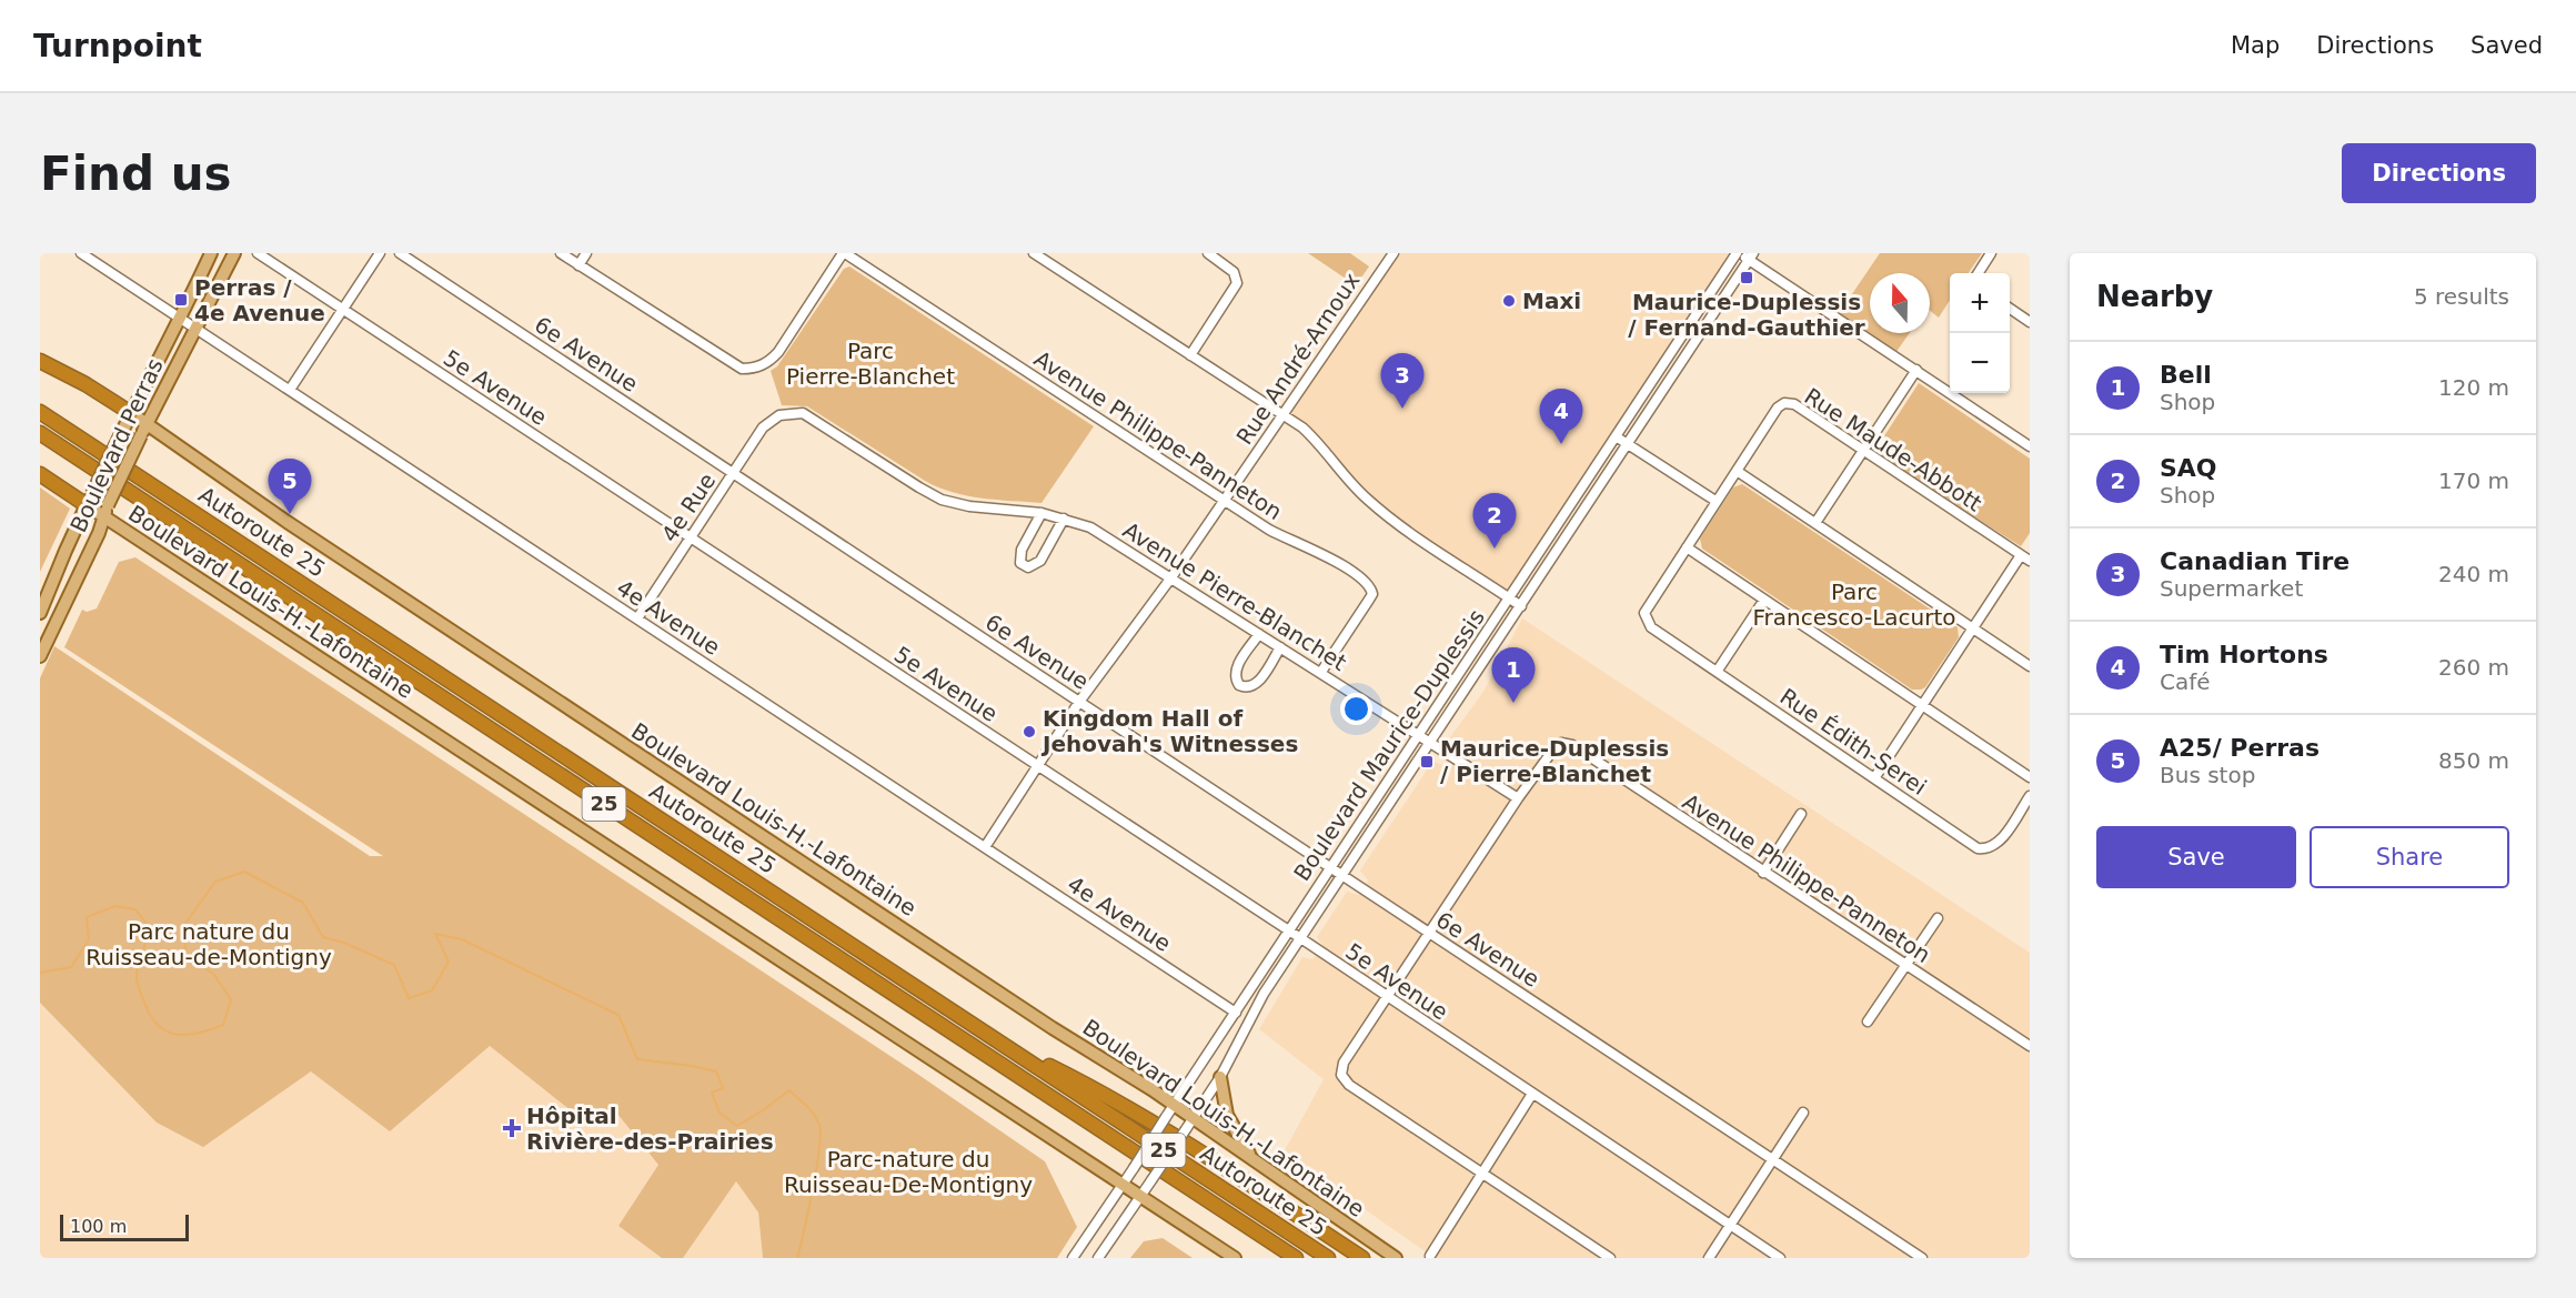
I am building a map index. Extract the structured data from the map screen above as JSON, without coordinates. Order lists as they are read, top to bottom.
{
  "streets": {
    "highway": ["Autoroute 25", "25"],
    "main road": ["Boulevard Perras", "Boulevard Louis-H.-Lafontaine"],
    "street": [
      "6e Avenue",
      "Rue André-Arnoux",
      "5e Avenue",
      "Avenue Philippe-Panneton",
      "Rue Maude-Abbott",
      "4e Rue",
      "Avenue Pierre-Blanchet",
      "4e Avenue",
      "Rue Édith-Serei",
      "Boulevard Maurice-Duplessis"
    ]
  },
  "crossings": [
    ["6e Avenue", "Rue André-Arnoux"],
    ["6e Avenue", "4e Rue"],
    ["6e Avenue", "Boulevard Maurice-Duplessis"],
    ["Rue André-Arnoux", "5e Avenue"],
    ["Rue André-Arnoux", "Avenue Philippe-Panneton"],
    ["Rue André-Arnoux", "Avenue Pierre-Blanchet"],
    ["Rue André-Arnoux", "4e Avenue"],
    ["5e Avenue", "4e Rue"],
    ["5e Avenue", "Boulevard Maurice-Duplessis"],
    ["Avenue Philippe-Panneton", "Avenue Pierre-Blanchet"],
    ["Boulevard Perras", "Boulevard Louis-H.-Lafontaine"],
    ["Boulevard Perras", "4e Avenue"],
    ["Rue Maude-Abbott", "Rue Édith-Serei"],
    ["4e Rue", "Avenue Pierre-Blanchet"],
    ["4e Rue", "4e Avenue"],
    ["Avenue Pierre-Blanchet", "Boulevard Maurice-Duplessis"],
    ["Boulevard Louis-H.-Lafontaine", "Boulevard Maurice-Duplessis"],
    ["4e Avenue", "Boulevard Maurice-Duplessis"]
  ],
  "parks": [
    "Parc Pierre-Blanchet",
    "Parc Francesco-Lacurto",
    "Parc nature du Ruisseau-de-Montigny",
    "Parc-nature du Ruisseau-De-Montigny"
  ],
  "places": {
    "transit": ["Maurice-Duplessis / Fernand-Gauthier", "Perras / 4e Avenue", "Maurice-Duplessis / Pierre-Blanchet"],
    "other": ["Maxi", "Kingdom Hall of Jehovah's Witnesses"],
    "health": ["Hôpital Rivière-des-Prairies"]
  },
  "scale_bar": "100 m",
  "north": "top",
  "page": {
    "header": "Turnpoint",
    "nav": ["Map", "Directions", "Saved"],
    "buttons": [
      "Directions",
      ["Save", "Share"]
    ],
    "title": "Find us",
    "heading": ["Nearby", "5 results"],
    "map_buttons": ["+", "−"],
    "list": [
      {
        "mark": "1",
        "name": "Bell",
        "note": "Shop",
        "value": "120 m"
      },
      {
        "mark": "2",
        "name": "SAQ",
        "note": "Shop",
        "value": "170 m"
      },
      {
        "mark": "3",
        "name": "Canadian Tire",
        "note": "Supermarket",
        "value": "240 m"
      },
      {
        "mark": "4",
        "name": "Tim Hortons",
        "note": "Café",
        "value": "260 m"
      },
      {
        "mark": "5",
        "name": "A25/ Perras",
        "note": "Bus stop",
        "value": "850 m"
      }
    ],
    "pins": [
      "3",
      "4",
      "5",
      "2",
      "1"
    ],
    "scale": "100 m"
  }
}
